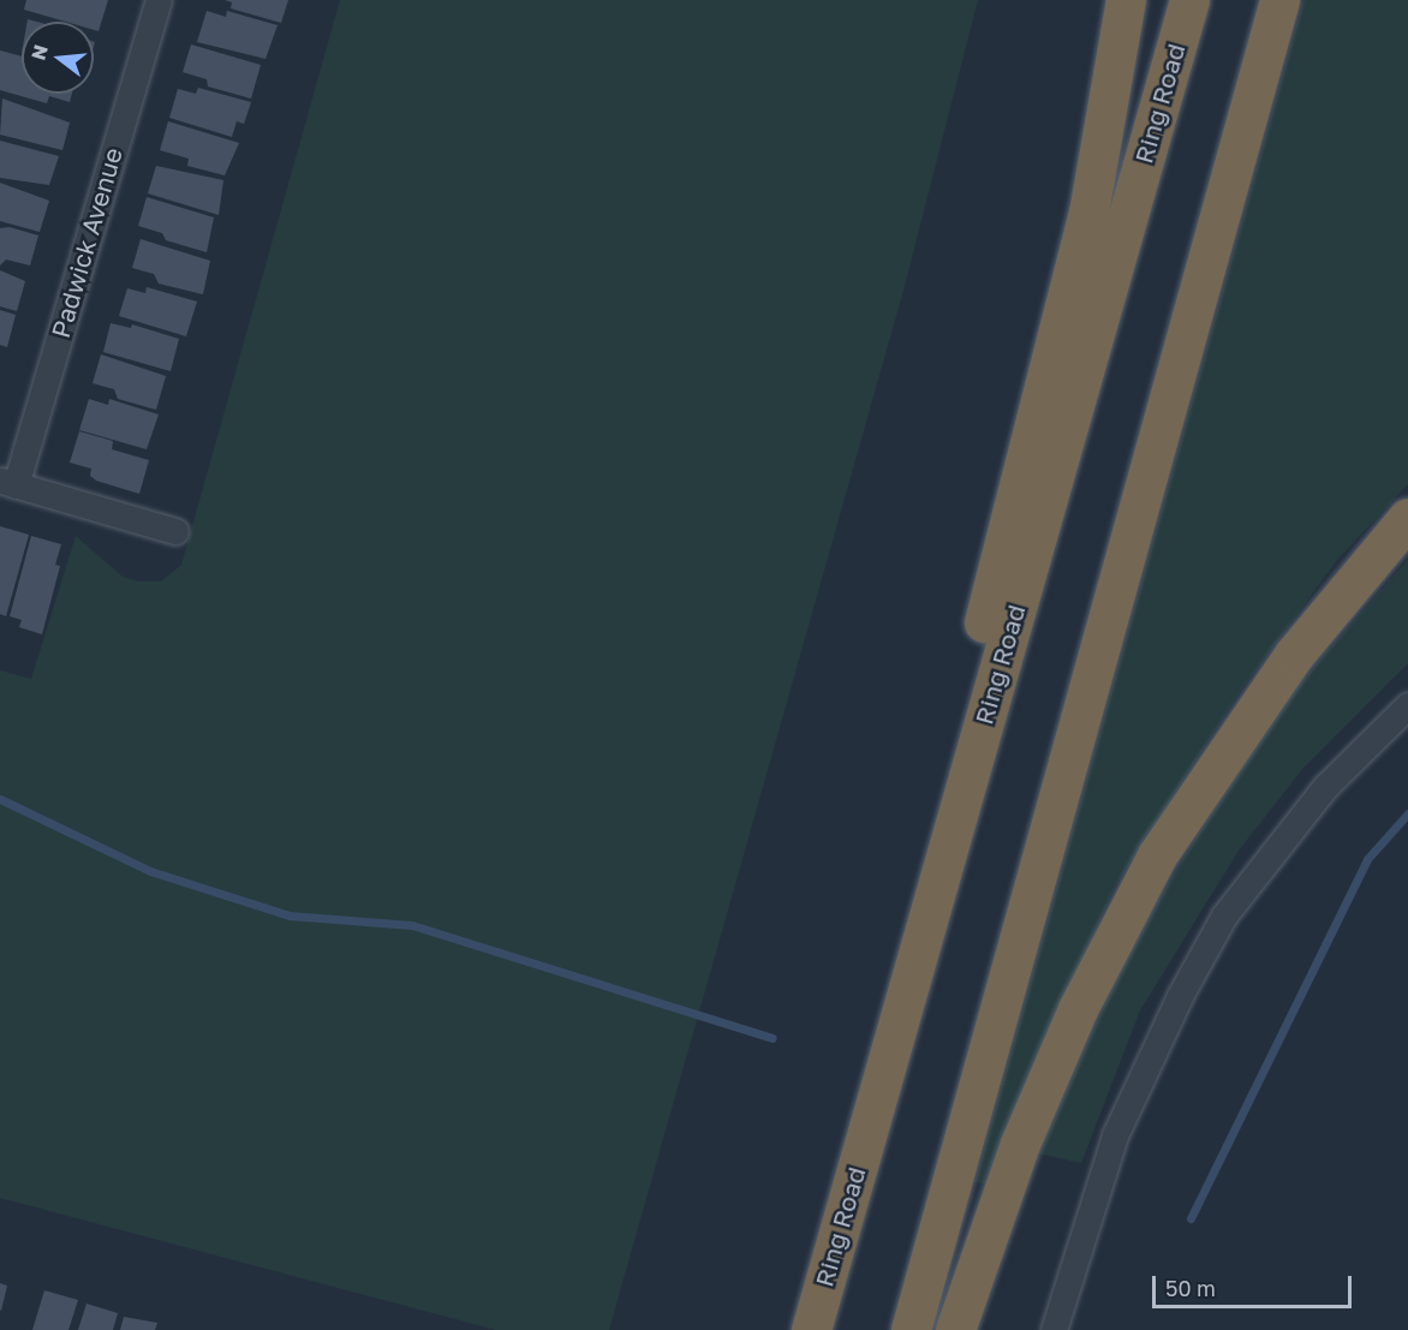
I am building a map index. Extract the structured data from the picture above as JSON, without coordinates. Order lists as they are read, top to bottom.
{
  "streets": {
    "highway": ["Ring Road"],
    "street": ["Padwick Avenue"]
  },
  "scale_bar": "50 m",
  "north": "left"
}
